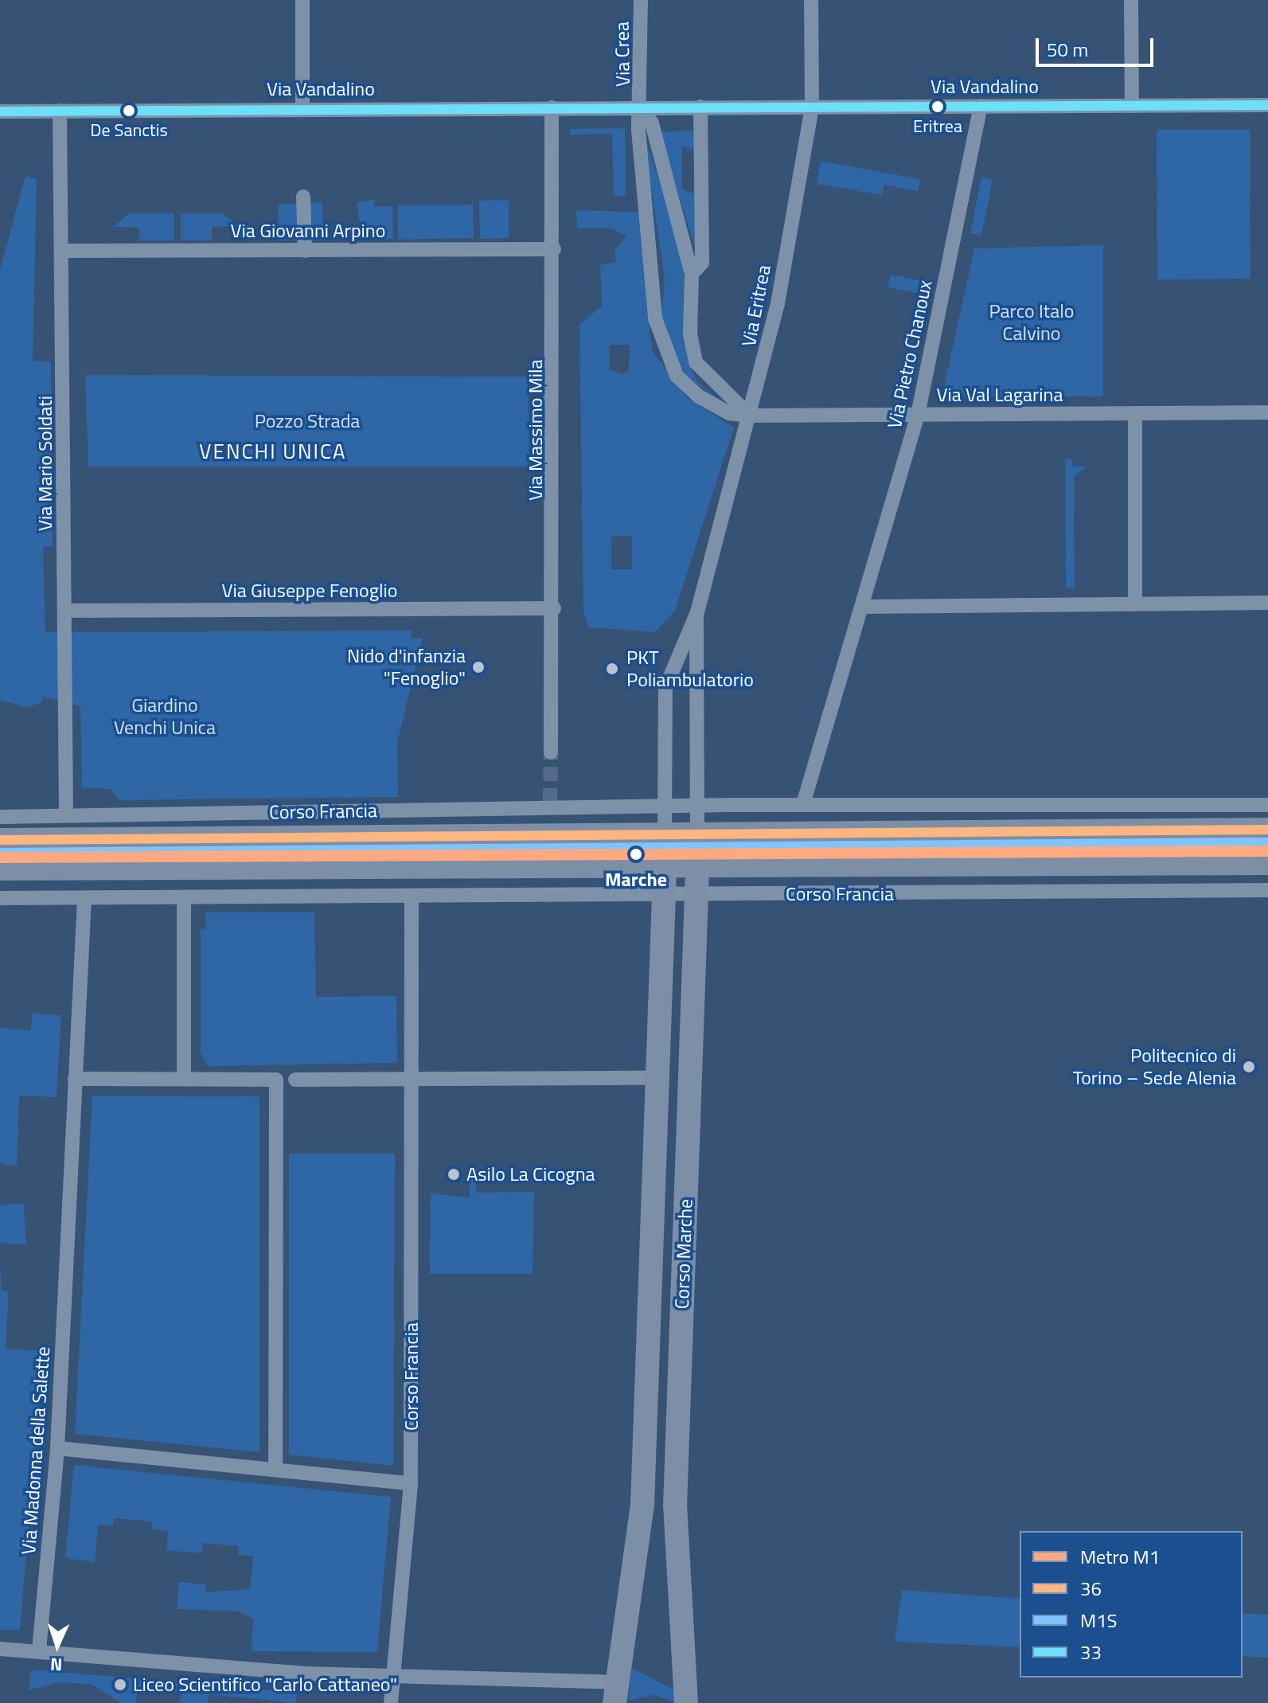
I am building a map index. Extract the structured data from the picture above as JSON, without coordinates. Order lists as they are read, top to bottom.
{
  "streets": {
    "main road": ["Corso Francia", "Corso Marche"],
    "street": [
      "Via Crea",
      "Via Vandalino",
      "Via Giovanni Arpino",
      "Via Eritrea",
      "Via Pietro Chanoux",
      "Via Val Lagarina",
      "Via Massimo Mila",
      "Via Mario Soldati",
      "Via Giuseppe Fenoglio",
      "Via Madonna della Salette"
    ]
  },
  "crossings": [
    ["Via Crea", "Via Vandalino"],
    ["Via Vandalino", "Via Eritrea"],
    ["Via Vandalino", "Via Pietro Chanoux"],
    ["Via Vandalino", "Via Massimo Mila"],
    ["Via Vandalino", "Via Mario Soldati"],
    ["Via Giovanni Arpino", "Via Massimo Mila"],
    ["Via Giovanni Arpino", "Via Mario Soldati"],
    ["Via Eritrea", "Via Val Lagarina"],
    ["Via Pietro Chanoux", "Via Val Lagarina"],
    ["Via Pietro Chanoux", "Corso Francia"],
    ["Via Massimo Mila", "Via Giuseppe Fenoglio"],
    ["Via Mario Soldati", "Via Giuseppe Fenoglio"],
    ["Via Mario Soldati", "Corso Francia"],
    ["Corso Francia", "Corso Marche"],
    ["Corso Francia", "Via Madonna della Salette"]
  ],
  "districts": ["VENCHI UNICA"],
  "parks": ["Parco Italo Calvino", "Pozzo Strada", "Giardino Venchi Unica"],
  "places": [
    "Eritrea",
    "De Sanctis",
    "Nido d'infanzia \"Fenoglio\"",
    "PKT Poliambulatorio",
    "Marche",
    "Politecnico di Torino – Sede Alenia",
    "Asilo La Cicogna",
    "Liceo Scientifico \"Carlo Cattaneo\""
  ],
  "lines": [
    "transit line 33",
    "transit line 36",
    "transit line M1S",
    "metro line M1"
  ],
  "legend": [
    "Metro M1",
    "36",
    "M1S",
    "33"
  ],
  "scale_bar": "50 m",
  "north": "bottom"
}
